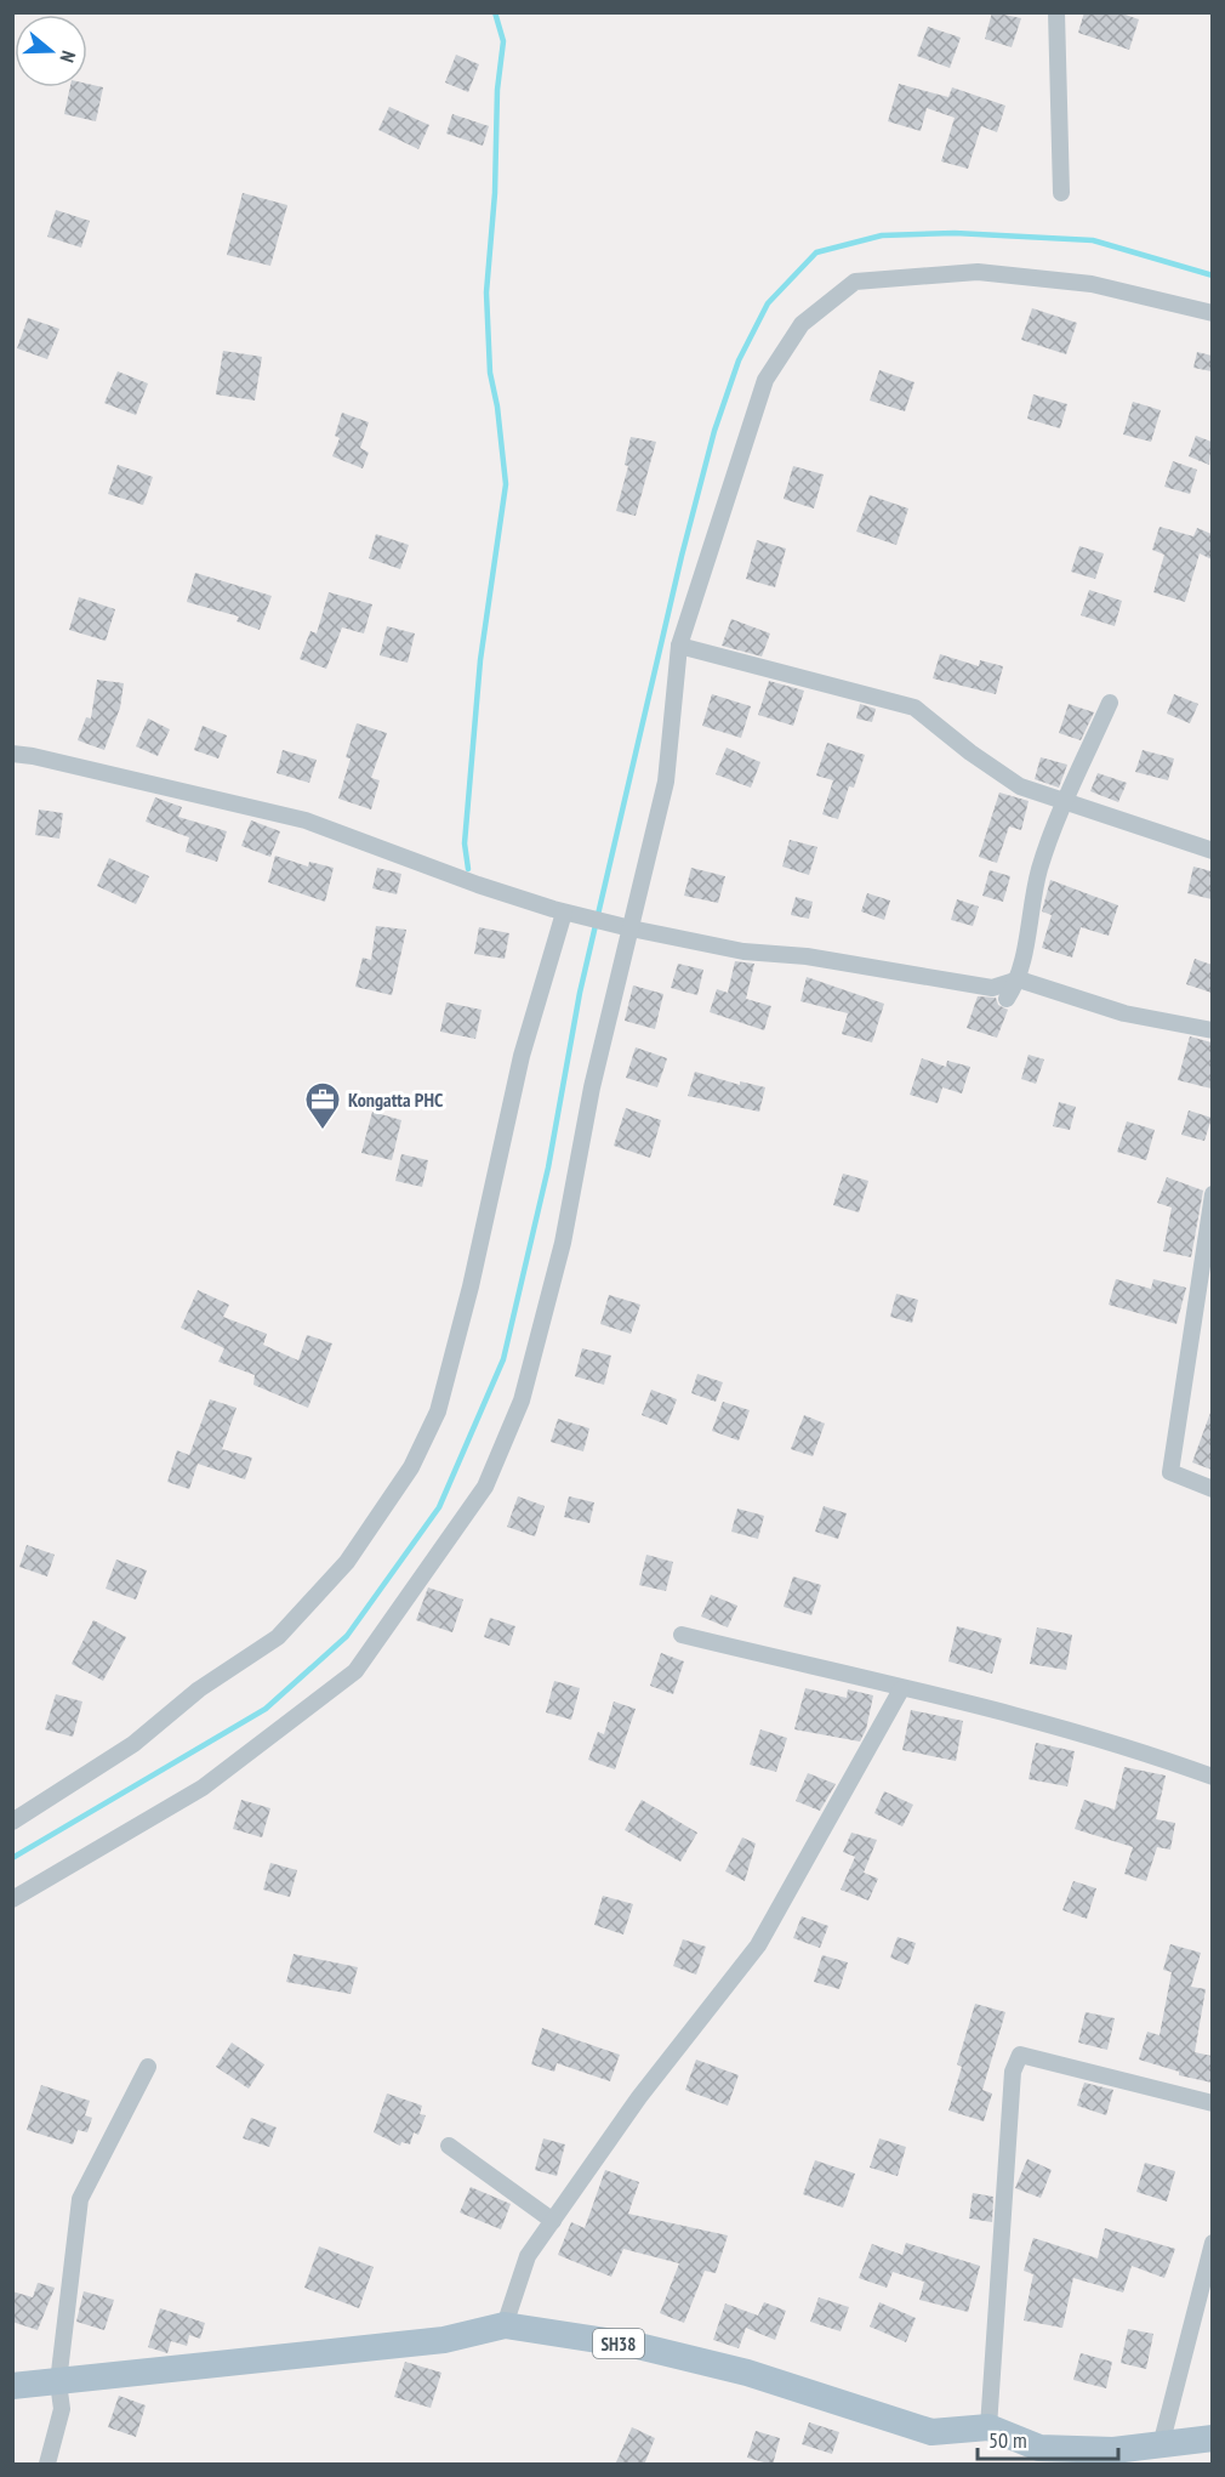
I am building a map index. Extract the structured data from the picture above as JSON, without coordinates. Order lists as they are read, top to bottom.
{
  "streets": {
    "main road": ["SH38"]
  },
  "places": {
    "office": ["Kongatta PHC"]
  },
  "scale_bar": "50 m",
  "north": "right"
}
